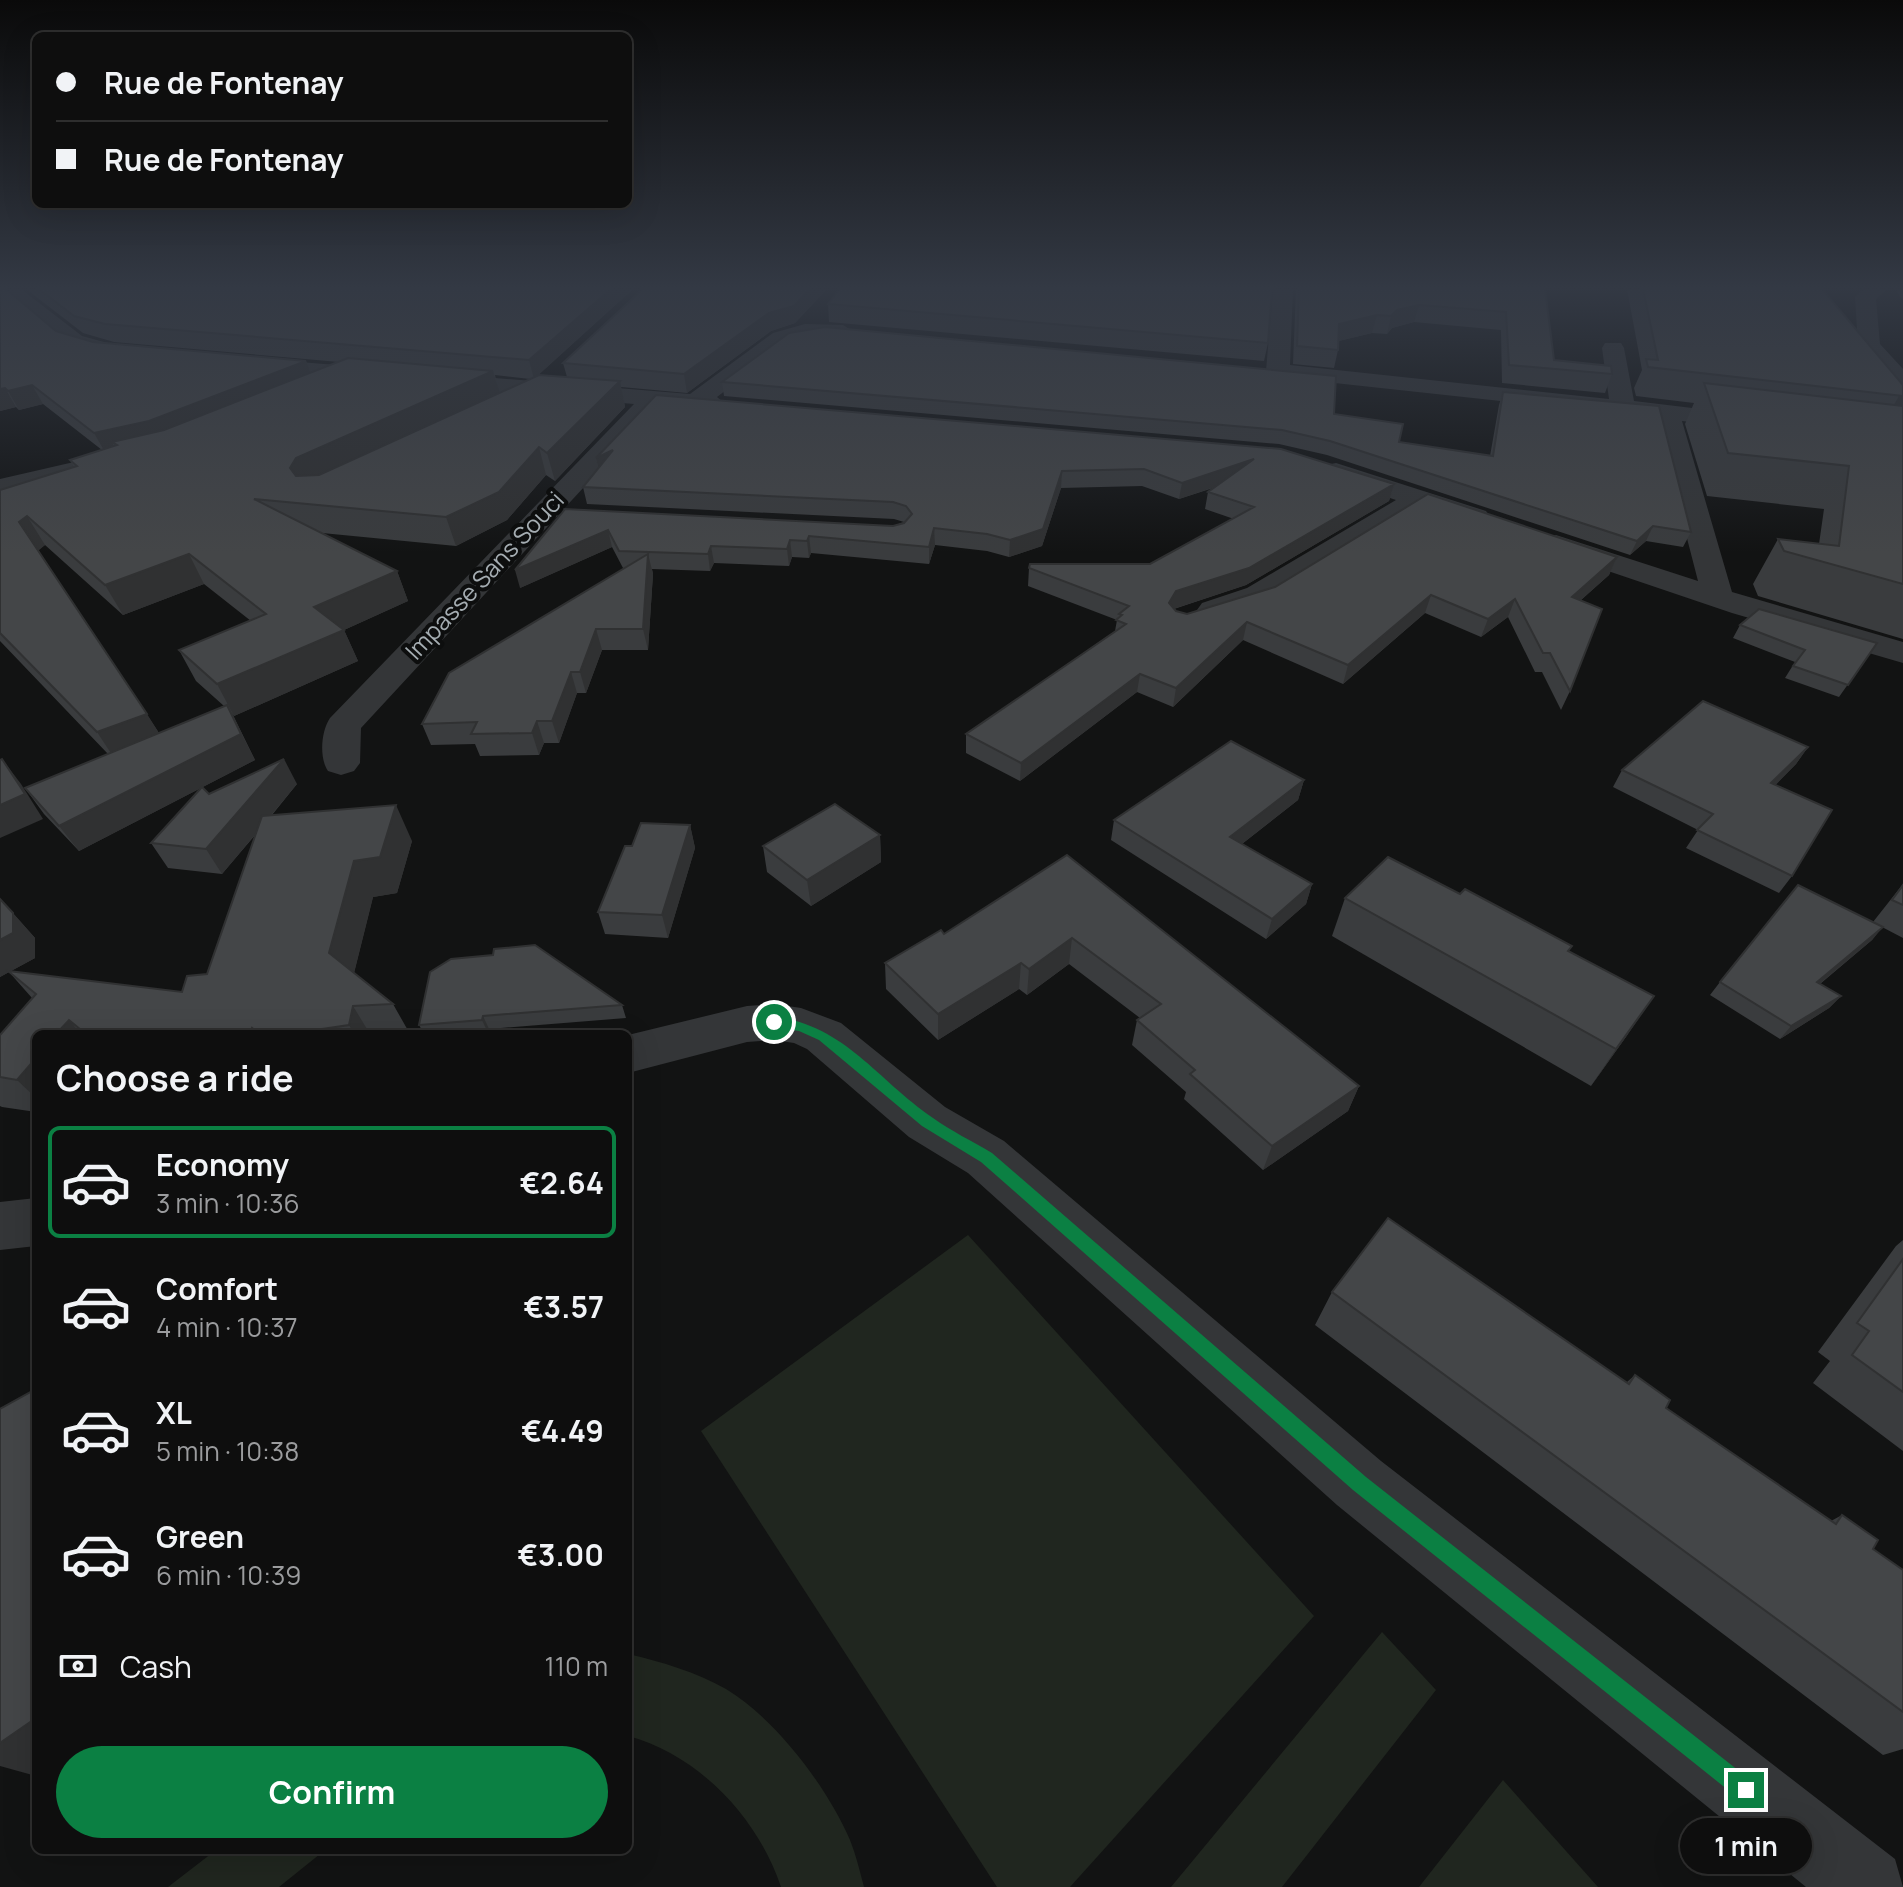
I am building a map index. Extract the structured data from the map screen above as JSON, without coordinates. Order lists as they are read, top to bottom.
{
  "streets": {
    "street": ["Impasse Sans Souci"]
  },
  "page": {
    "banner": ["Rue de Fontenay", "Rue de Fontenay"],
    "heading": "Choose a ride",
    "list": [
      {
        "name": "Economy",
        "note": "3 min · 10:36",
        "value": "€2.64"
      },
      {
        "name": "Comfort",
        "note": "4 min · 10:37",
        "value": "€3.57"
      },
      {
        "name": "XL",
        "note": "5 min · 10:38",
        "value": "€4.49"
      },
      {
        "name": "Green",
        "note": "6 min · 10:39",
        "value": "€3.00"
      }
    ],
    "pay": ["Cash", "110 m"],
    "buttons": "Confirm",
    "bubble": "1 min"
  }
}
